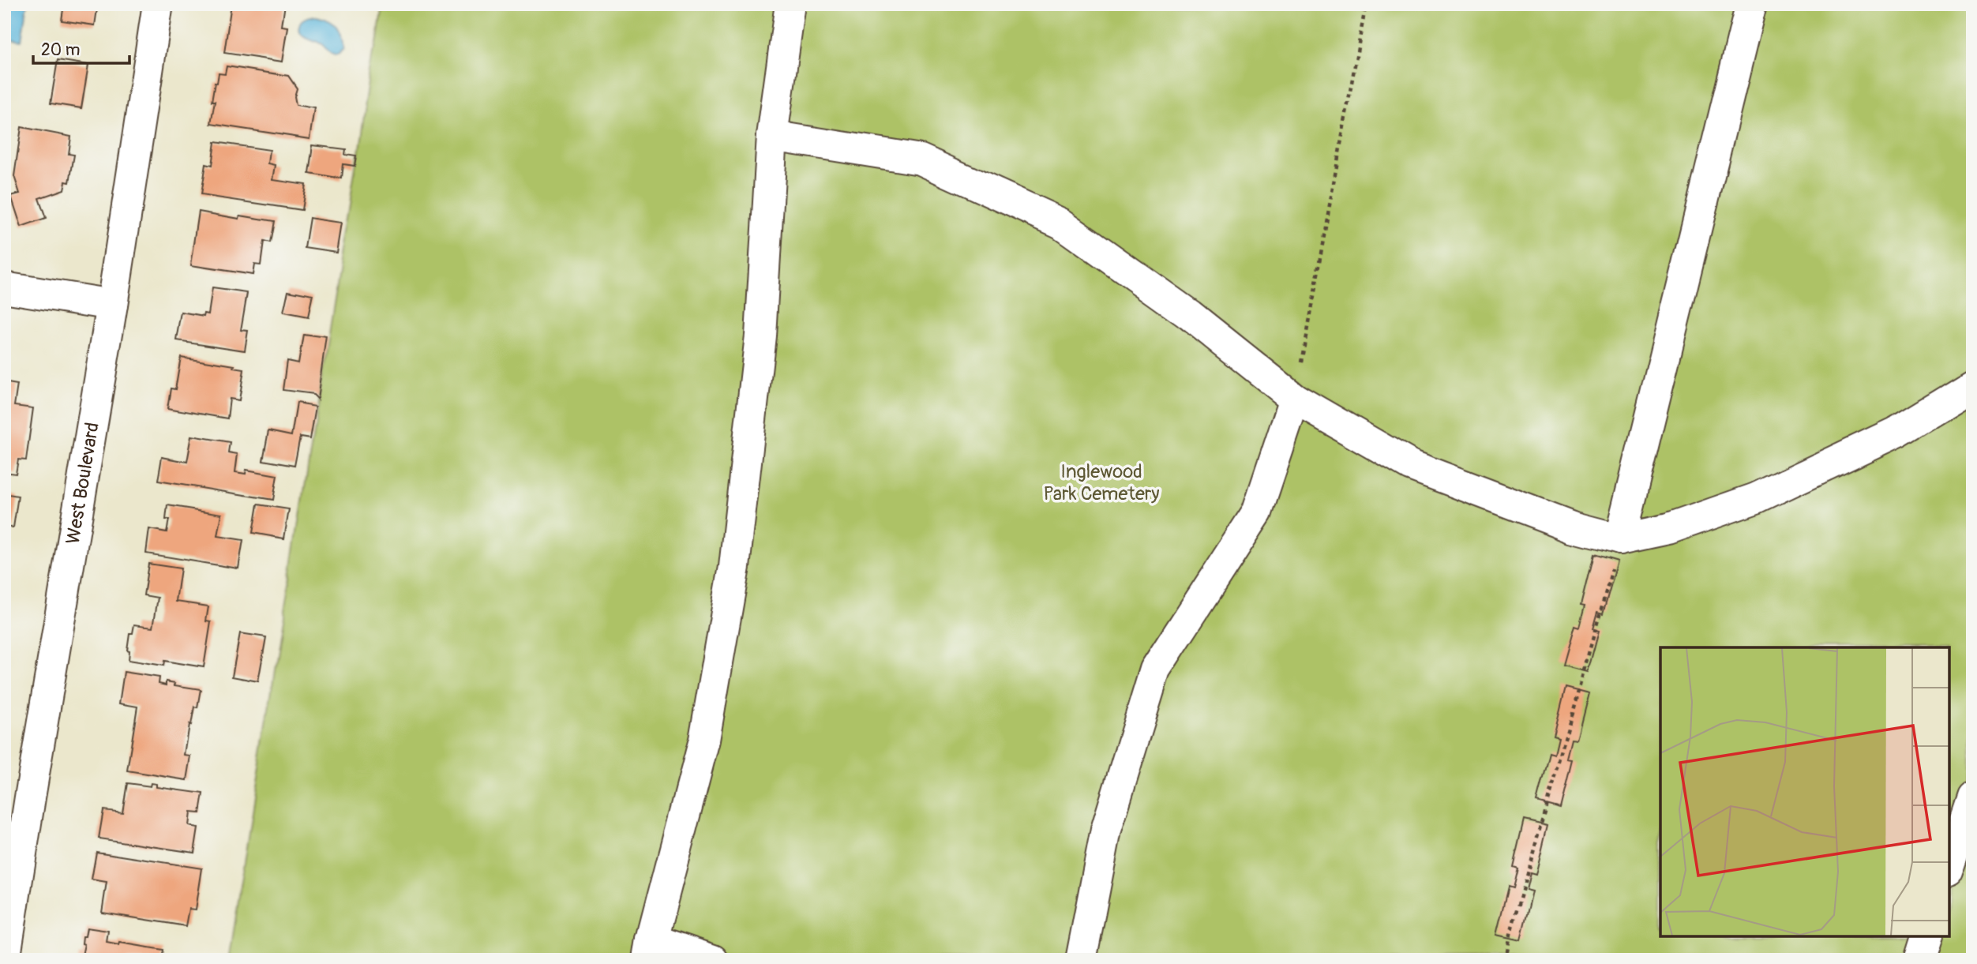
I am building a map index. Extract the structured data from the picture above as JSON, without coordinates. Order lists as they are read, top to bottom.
{
  "streets": {
    "street": ["West Boulevard"]
  },
  "parks": ["Inglewood Park Cemetery"],
  "scale_bar": "20 m"
}
